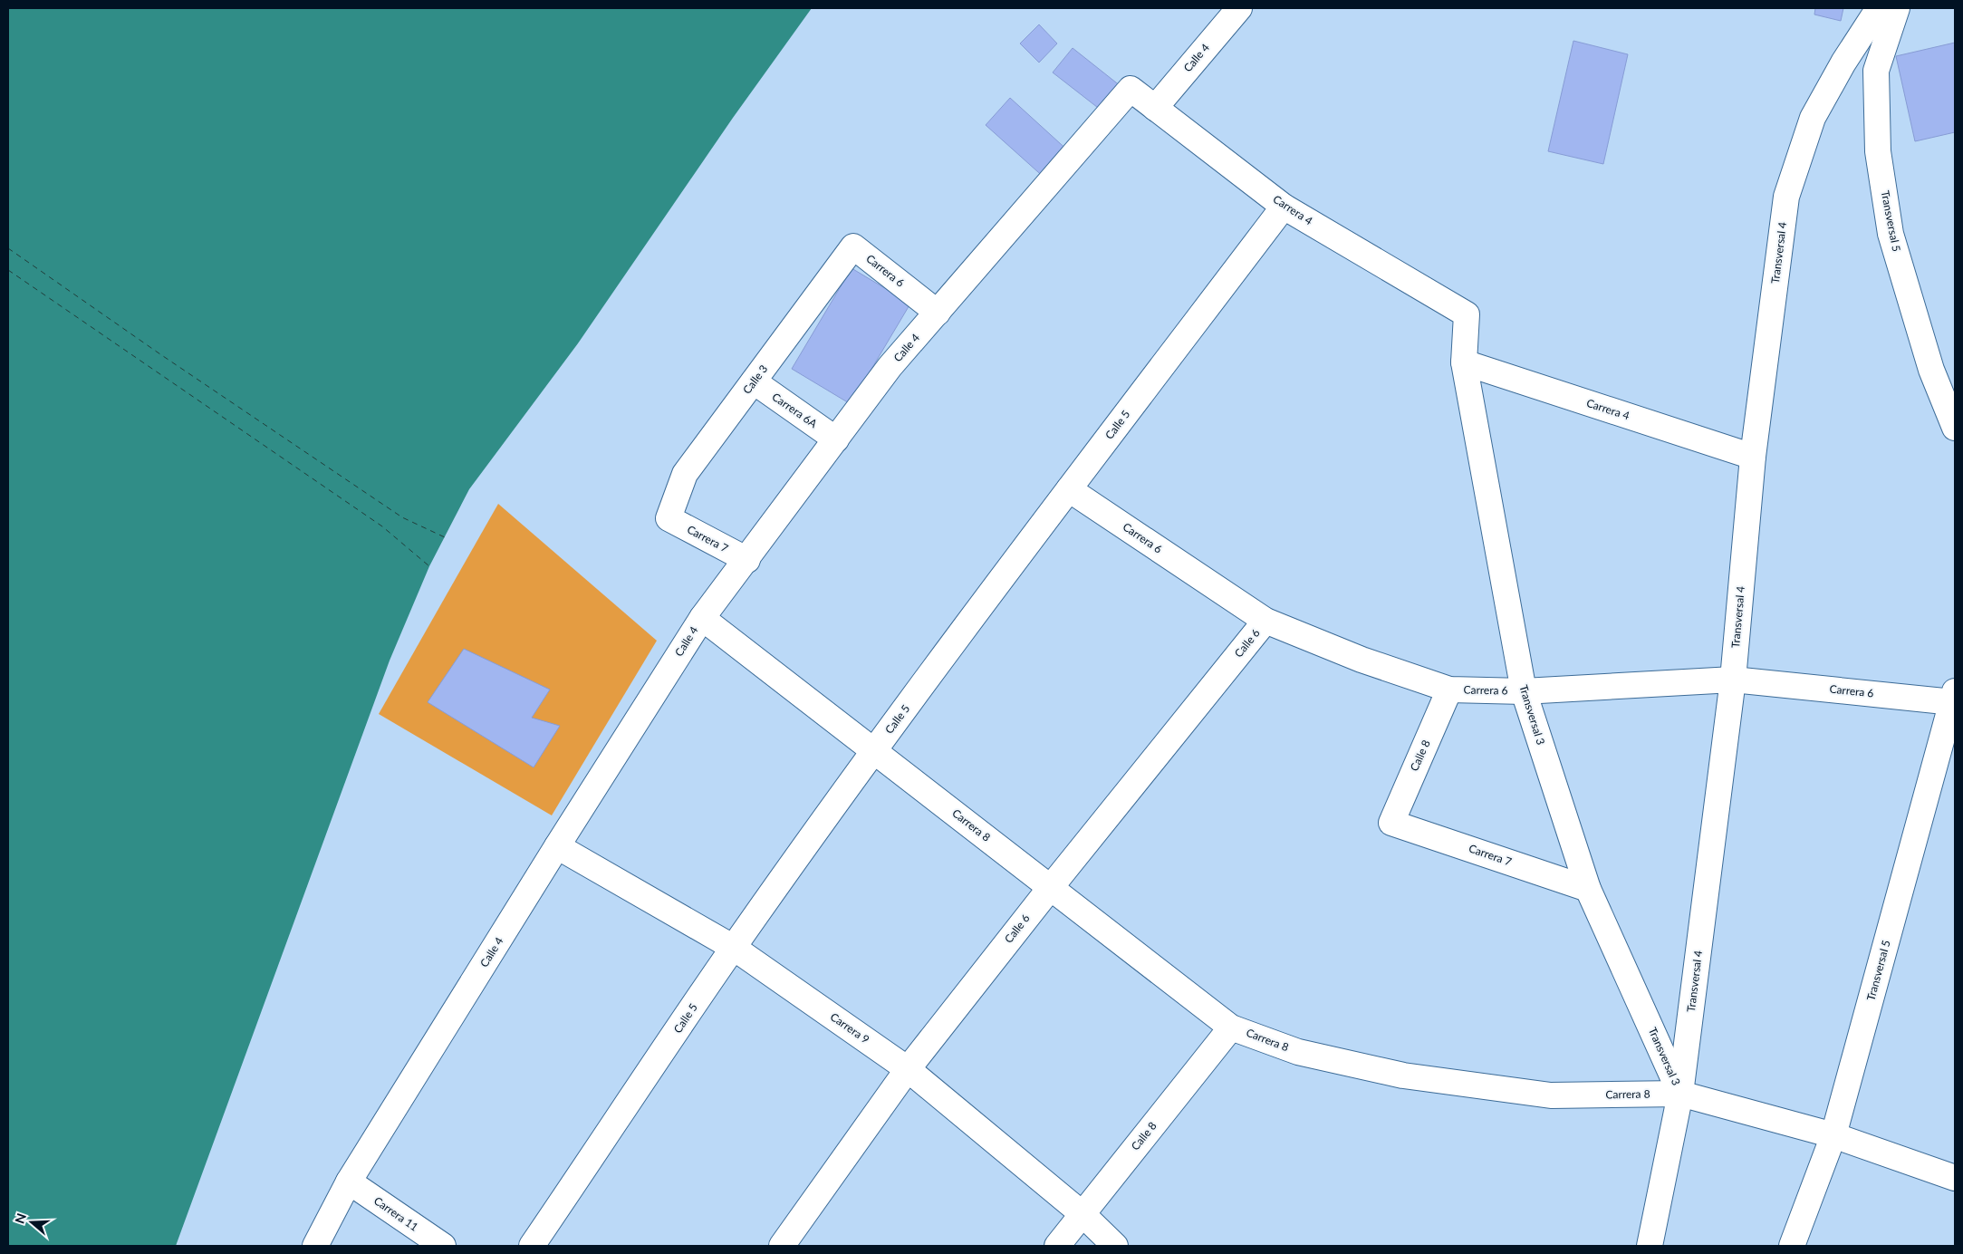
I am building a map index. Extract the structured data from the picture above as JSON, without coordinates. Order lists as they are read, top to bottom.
{
  "streets": {
    "street": [
      "Calle 4",
      "Carrera 4",
      "Transversal 5",
      "Transversal 4",
      "Carrera 6",
      "Calle 3",
      "Carrera 6A",
      "Calle 5",
      "Carrera 7",
      "Calle 6",
      "Transversal 3",
      "Calle 8",
      "Carrera 8",
      "Carrera 9",
      "Carrera 11"
    ]
  },
  "crossings": [
    ["Calle 4", "Carrera 4"],
    ["Calle 4", "Carrera 6"],
    ["Calle 4", "Carrera 6A"],
    ["Calle 4", "Carrera 7"],
    ["Calle 4", "Carrera 8"],
    ["Calle 4", "Carrera 9"],
    ["Calle 4", "Carrera 11"],
    ["Carrera 4", "Transversal 4"],
    ["Carrera 4", "Calle 5"],
    ["Carrera 4", "Transversal 3"],
    ["Transversal 5", "Carrera 6"],
    ["Transversal 5", "Carrera 8"],
    ["Transversal 4", "Carrera 6"],
    ["Transversal 4", "Transversal 3"],
    ["Transversal 4", "Carrera 8"],
    ["Carrera 6", "Calle 3"],
    ["Carrera 6", "Calle 5"],
    ["Carrera 6", "Calle 6"],
    ["Carrera 6", "Transversal 3"],
    ["Carrera 6", "Calle 8"],
    ["Calle 3", "Carrera 6A"],
    ["Calle 3", "Carrera 7"],
    ["Calle 5", "Carrera 8"],
    ["Calle 5", "Carrera 9"],
    ["Carrera 7", "Transversal 3"],
    ["Carrera 7", "Calle 8"],
    ["Calle 6", "Carrera 8"],
    ["Calle 6", "Carrera 9"],
    ["Transversal 3", "Carrera 8"],
    ["Calle 8", "Carrera 8"],
    ["Calle 8", "Carrera 9"]
  ],
  "north": "left"
}
